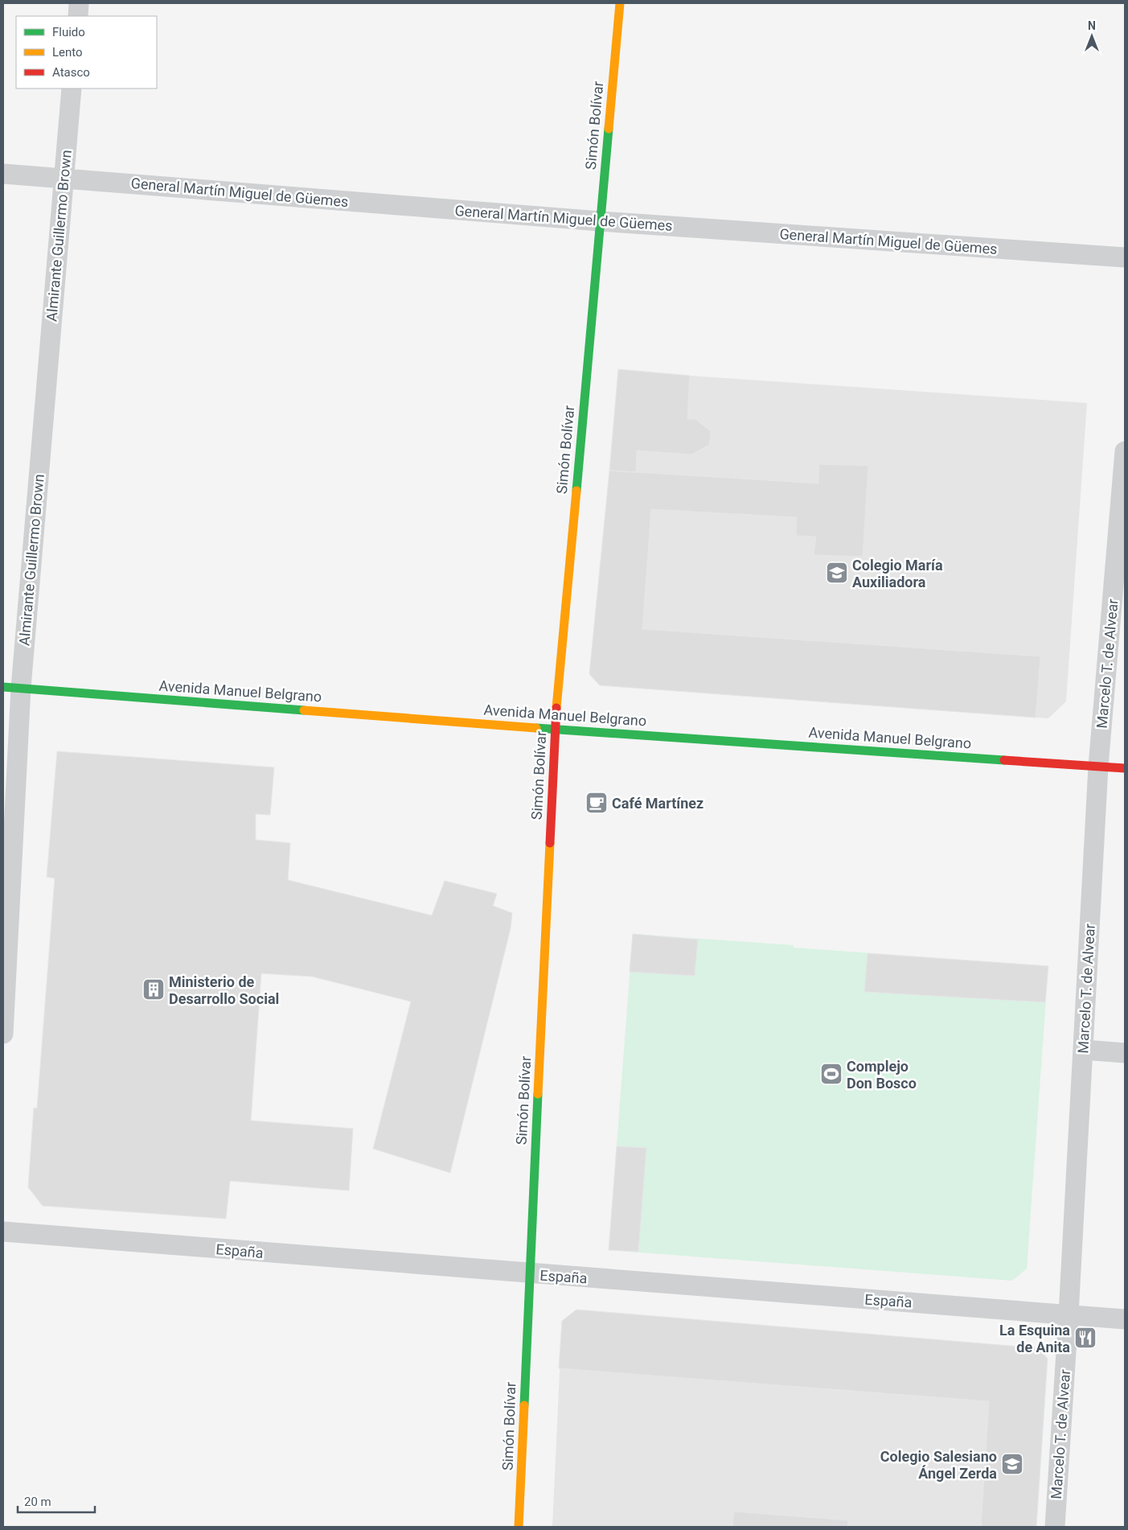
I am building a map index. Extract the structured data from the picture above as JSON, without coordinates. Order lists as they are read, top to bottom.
{
  "streets": {
    "street": [
      "Simón Bolívar",
      "General Martín Miguel de Güemes",
      "Almirante Guillermo Brown",
      "Marcelo T. de Alvear",
      "Avenida Manuel Belgrano",
      "España"
    ]
  },
  "crossings": [
    ["Simón Bolívar", "General Martín Miguel de Güemes"],
    ["Simón Bolívar", "Avenida Manuel Belgrano"],
    ["Simón Bolívar", "España"],
    ["General Martín Miguel de Güemes", "Almirante Guillermo Brown"],
    ["Almirante Guillermo Brown", "Avenida Manuel Belgrano"],
    ["Marcelo T. de Alvear", "Avenida Manuel Belgrano"],
    ["Marcelo T. de Alvear", "España"]
  ],
  "places": {
    "school or university": ["Colegio María Auxiliadora", "Colegio Salesiano Ángel Zerda"],
    "cafe": ["Café Martínez"],
    "building": ["Ministerio de Desarrollo Social"],
    "sports": ["Complejo Don Bosco"],
    "restaurant": ["La Esquina de Anita"]
  },
  "legend": ["Fluido", "Lento", "Atasco"],
  "scale_bar": "20 m",
  "north": "top"
}
